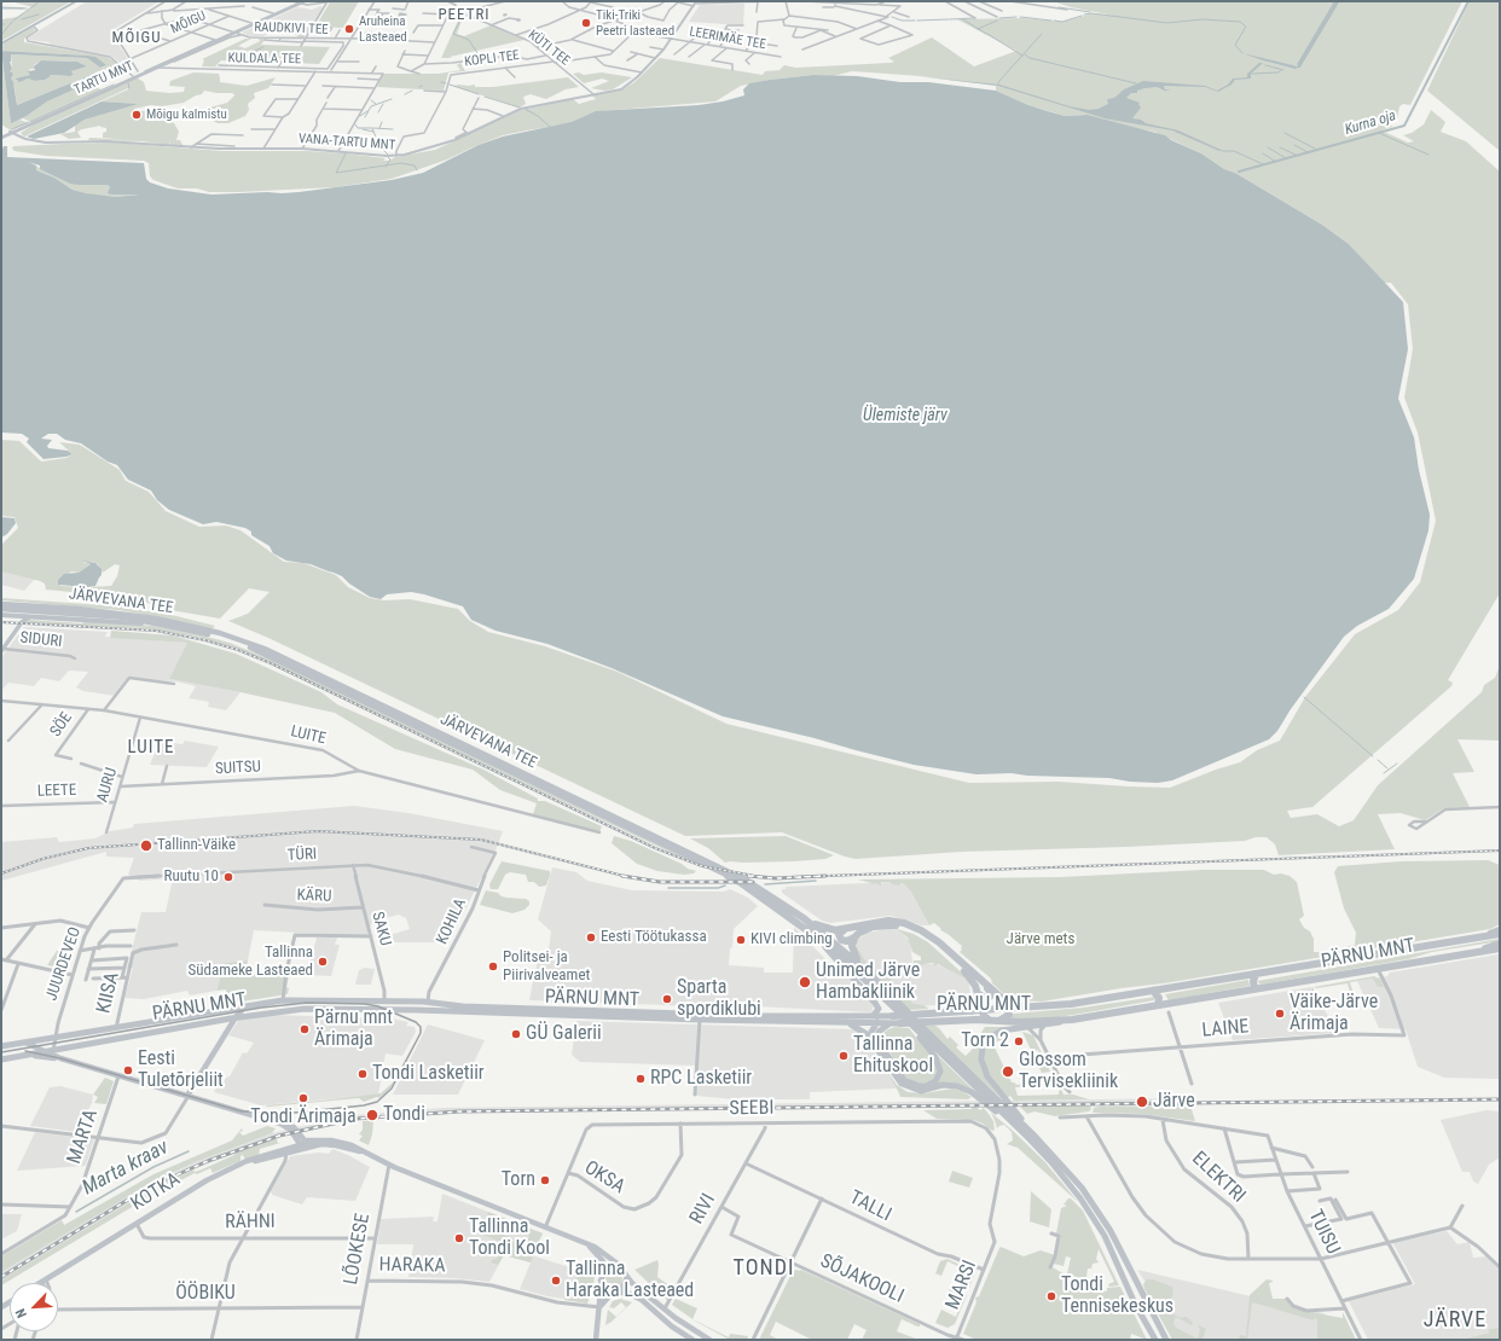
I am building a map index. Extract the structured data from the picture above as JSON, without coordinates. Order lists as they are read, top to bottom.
{
  "streets": {
    "highway": ["TARTU MNT", "JÄRVEVANA TEE", "PÄRNU MNT"],
    "street": [
      "MÕIGU",
      "RAUDKIVI TEE",
      "LEERIMÄE TEE",
      "KÜTI TEE",
      "KULDALA TEE",
      "KOPLI TEE",
      "VANA-TARTU MNT",
      "SIDURI",
      "SÖE",
      "LUITE",
      "SUITSU",
      "AURU",
      "LEETE",
      "TÜRI",
      "KÄRU",
      "KOHILA",
      "SAKU",
      "JUURDEVEO",
      "KIISA",
      "LAINE",
      "SEEBI",
      "MARTA",
      "OKSA",
      "ELEKTRI",
      "KOTKA",
      "TALLI",
      "RIVI",
      "RÄHNI",
      "TUISU",
      "LÕOKESE",
      "HARAKA",
      "SÕJAKOOLI",
      "MARSI",
      "ÖÖBIKU"
    ]
  },
  "crossings": [
    ["MÕIGU", "RAUDKIVI TEE"],
    ["RAUDKIVI TEE", "TARTU MNT"],
    ["LEERIMÄE TEE", "KOPLI TEE"],
    ["LEERIMÄE TEE", "VANA-TARTU MNT"],
    ["KÜTI TEE", "KOPLI TEE"],
    ["KÜTI TEE", "VANA-TARTU MNT"],
    ["KULDALA TEE", "TARTU MNT"],
    ["KOPLI TEE", "VANA-TARTU MNT"],
    ["TARTU MNT", "VANA-TARTU MNT"],
    ["JÄRVEVANA TEE", "PÄRNU MNT"],
    ["SÖE", "LUITE"],
    ["LUITE", "SUITSU"],
    ["LUITE", "AURU"],
    ["SUITSU", "AURU"],
    ["AURU", "LEETE"],
    ["TÜRI", "KOHILA"],
    ["TÜRI", "SAKU"],
    ["TÜRI", "JUURDEVEO"],
    ["KÄRU", "SAKU"],
    ["KOHILA", "PÄRNU MNT"],
    ["SAKU", "PÄRNU MNT"],
    ["PÄRNU MNT", "JUURDEVEO"],
    ["PÄRNU MNT", "KIISA"],
    ["PÄRNU MNT", "LAINE"],
    ["SEEBI", "OKSA"],
    ["SEEBI", "RIVI"],
    ["SEEBI", "MARSI"],
    ["KOTKA", "RÄHNI"],
    ["TALLI", "RIVI"],
    ["TALLI", "MARSI"],
    ["RIVI", "SÕJAKOOLI"],
    ["RÄHNI", "LÕOKESE"],
    ["LÕOKESE", "HARAKA"],
    ["LÕOKESE", "ÖÖBIKU"],
    ["SÕJAKOOLI", "MARSI"]
  ],
  "districts": [
    "PEETRI",
    "MÕIGU",
    "LUITE",
    "TONDI",
    "JÄRVE"
  ],
  "water": ["Kurna oja", "Ülemiste järv", "Marta kraav"],
  "parks": ["Järve mets"],
  "places": [
    "Tiki-Triki Peetri lasteaed",
    "Aruheina Lasteaed",
    "Mõigu kalmistu",
    "Tallinn-Väike",
    "Ruutu 10",
    "Eesti Töötukassa",
    "KIVI climbing",
    "Tallinna Südameke Lasteaed",
    "Politsei- ja Piirivalveamet",
    "Unimed Järve Hambakliinik",
    "Sparta spordiklubi",
    "Väike-Järve Ärimaja",
    "Pärnu mnt Ärimaja",
    "GÜ Galerii",
    "Torn 2",
    "Tallinna Ehituskool",
    "Eesti Tuletõrjeliit",
    "Glossom Tervisekliinik",
    "Tondi Lasketiir",
    "RPC Lasketiir",
    "Tondi Ärimaja",
    "Järve",
    "Tondi",
    "Torn",
    "Tallinna Tondi Kool",
    "Tallinna Haraka Lasteaed",
    "Tondi Tennisekeskus"
  ],
  "north": "bottom left"
}
